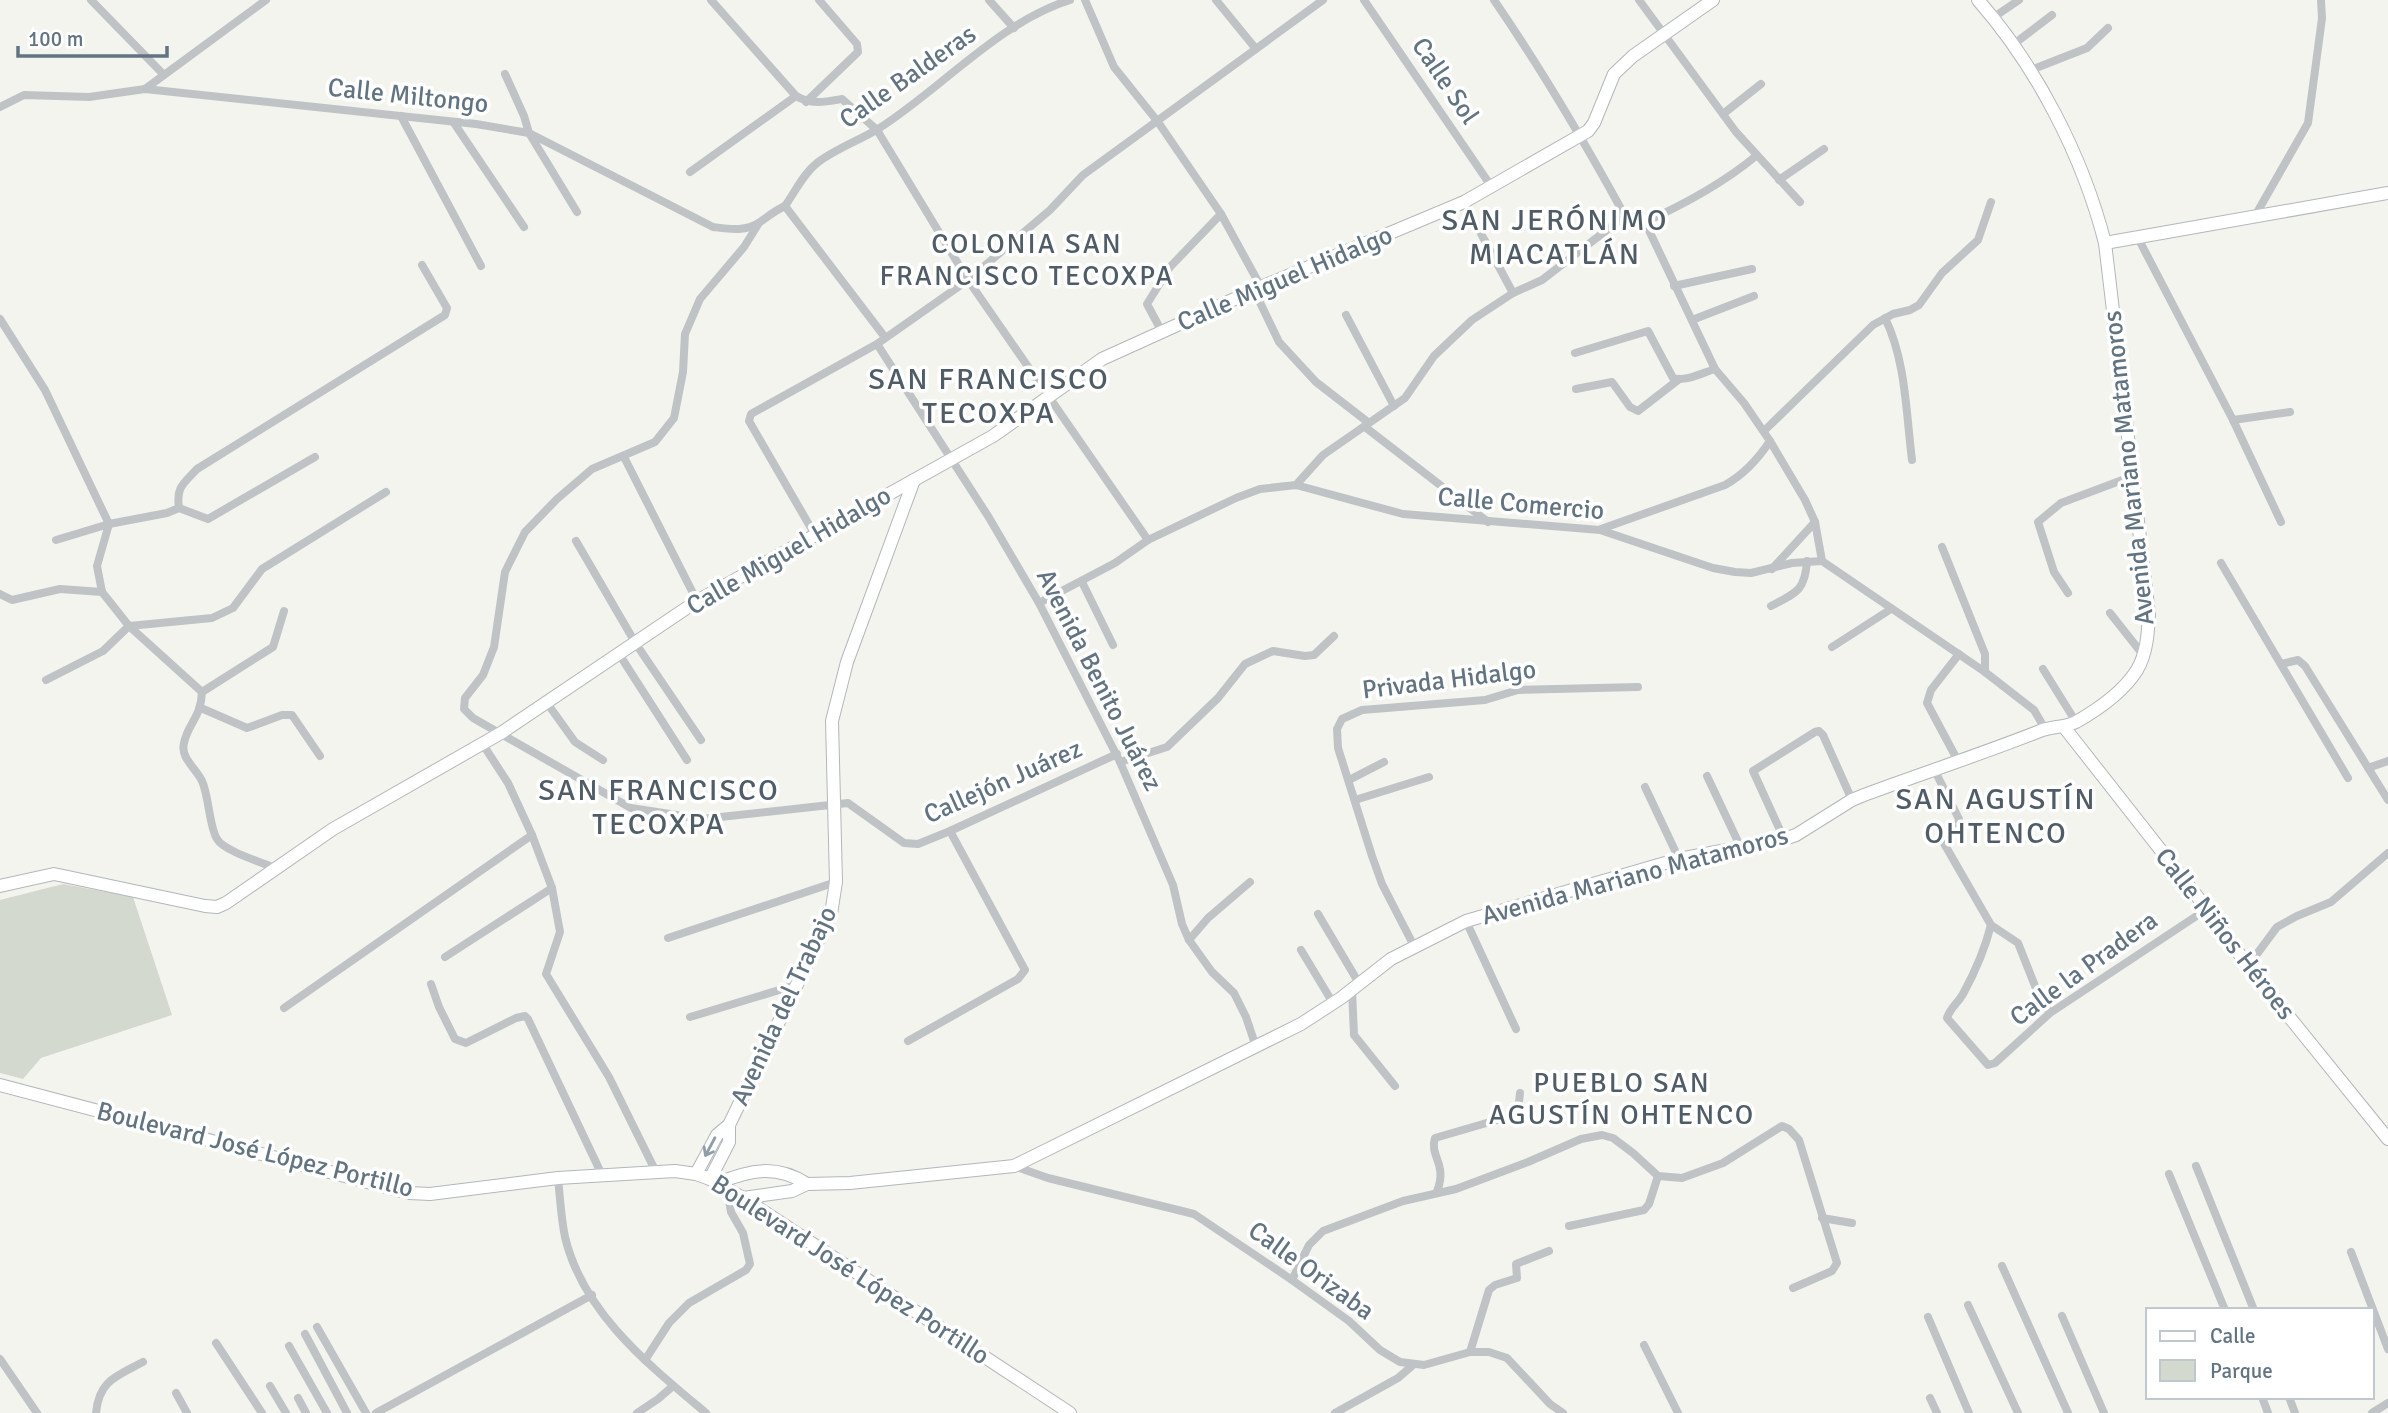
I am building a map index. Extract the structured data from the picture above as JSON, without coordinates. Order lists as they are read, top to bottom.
{
  "streets": {
    "street": [
      "Calle Balderas",
      "Calle Sol",
      "Calle Miltongo",
      "Calle Miguel Hidalgo",
      "Avenida Mariano Matamoros",
      "Calle Comercio",
      "Avenida Benito Juárez",
      "Privada Hidalgo",
      "Callejón Juárez",
      "Calle Niños Héroes",
      "Calle la Pradera",
      "Avenida del Trabajo",
      "Boulevard José López Portillo",
      "Calle Orizaba"
    ]
  },
  "crossings": [
    ["Calle Balderas", "Calle Miltongo"],
    ["Calle Sol", "Calle Miguel Hidalgo"],
    ["Calle Miguel Hidalgo", "Avenida Benito Juárez"],
    ["Calle Miguel Hidalgo", "Avenida del Trabajo"],
    ["Avenida Mariano Matamoros", "Avenida Benito Juárez"],
    ["Avenida Mariano Matamoros", "Privada Hidalgo"],
    ["Avenida Mariano Matamoros", "Calle Niños Héroes"],
    ["Avenida Mariano Matamoros", "Avenida del Trabajo"],
    ["Avenida Mariano Matamoros", "Boulevard José López Portillo"],
    ["Avenida Mariano Matamoros", "Calle Orizaba"],
    ["Avenida Benito Juárez", "Callejón Juárez"],
    ["Callejón Juárez", "Avenida del Trabajo"],
    ["Calle Niños Héroes", "Calle la Pradera"],
    ["Avenida del Trabajo", "Boulevard José López Portillo"]
  ],
  "districts": [
    "SAN JERÓNIMO MIACATLÁN",
    "COLONIA SAN FRANCISCO TECOXPA",
    "SAN FRANCISCO TECOXPA",
    "SAN FRANCISCO TECOXPA",
    "SAN AGUSTÍN OHTENCO",
    "PUEBLO SAN AGUSTÍN OHTENCO"
  ],
  "legend": ["Calle", "Parque"],
  "scale_bar": "100 m"
}
